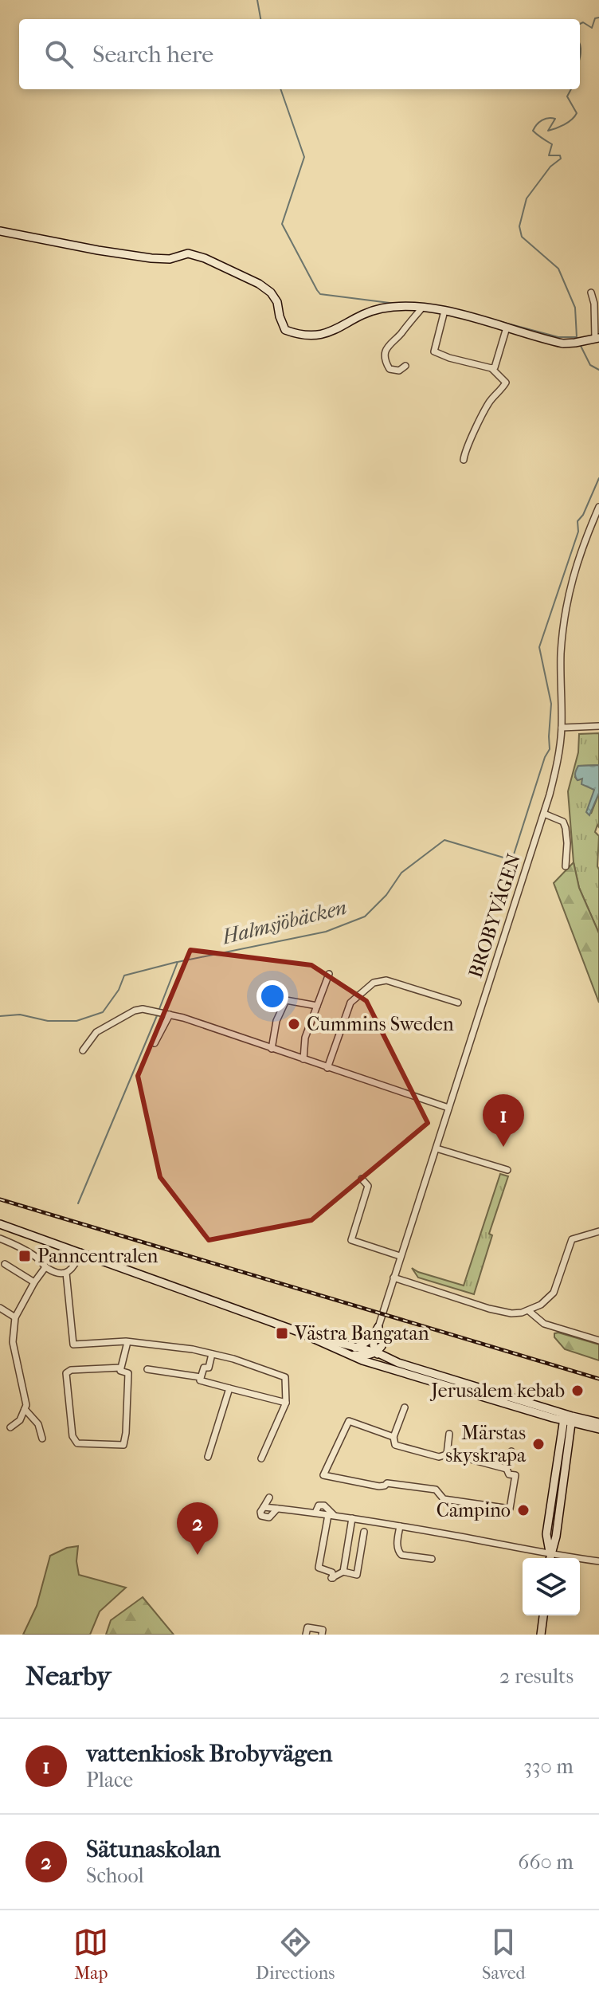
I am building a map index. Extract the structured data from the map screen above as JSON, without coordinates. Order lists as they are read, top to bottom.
{
  "streets": {
    "street": ["BROBYVÄGEN"]
  },
  "water": ["Halmsjöbäcken"],
  "places": {
    "other": [
      "Cummins Sweden",
      "Jerusalem kebab",
      "Märstas skyskrapa",
      "Campino"
    ],
    "transit": ["Panncentralen", "Västra Bangatan"]
  },
  "page": {
    "search": "Search here",
    "pins": ["1", "2"],
    "heading": ["Nearby", "2 results"],
    "list": [
      {
        "mark": "1",
        "name": "vattenkiosk Brobyvägen",
        "note": "Place",
        "value": "330 m"
      },
      {
        "mark": "2",
        "name": "Sätunaskolan",
        "note": "School",
        "value": "660 m"
      }
    ],
    "nav": ["Map", "Directions", "Saved"]
  }
}
